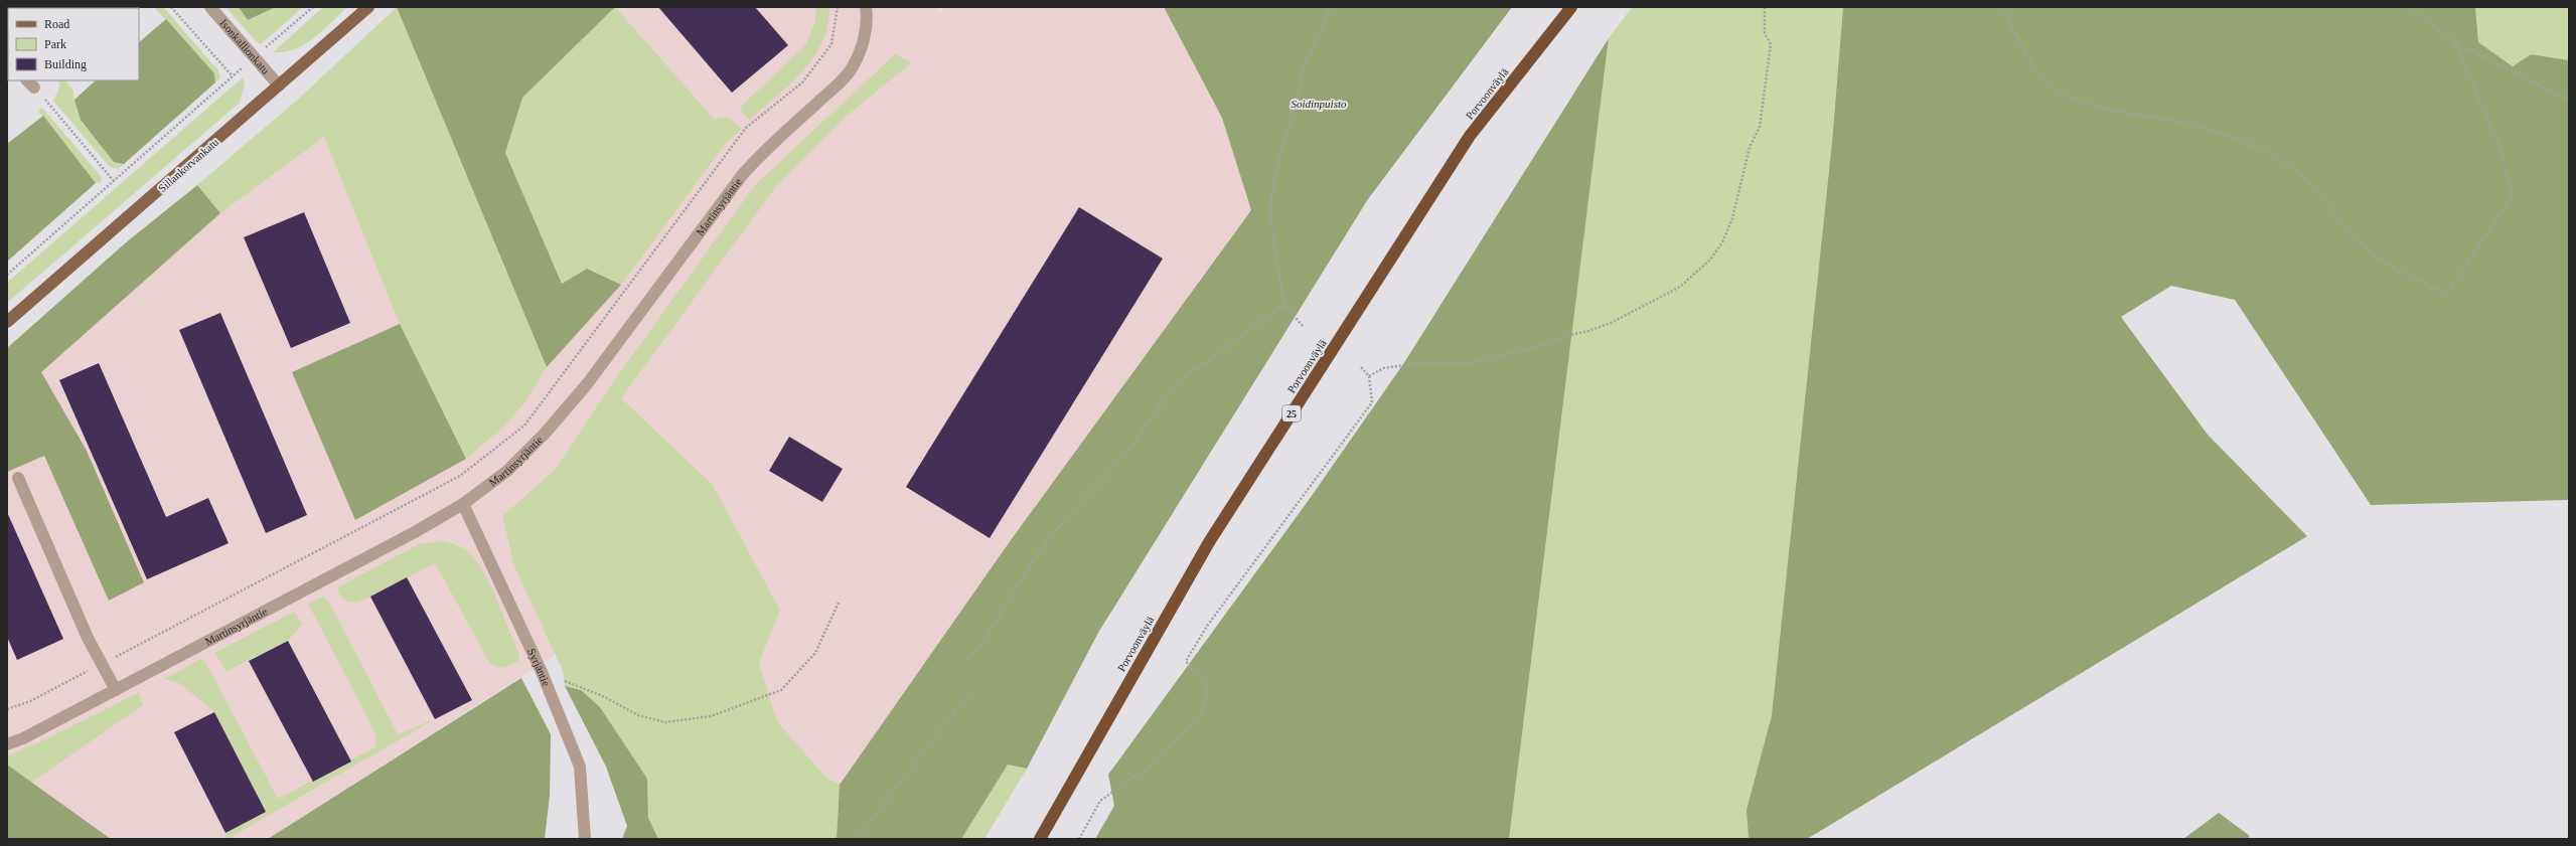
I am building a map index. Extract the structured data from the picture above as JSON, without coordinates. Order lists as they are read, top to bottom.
{
  "streets": {
    "highway": ["Porvoonväylä", "25"],
    "main road": ["Sillankorvankatu"],
    "street": ["Isonkallionkatu", "Martinsyrjäntie", "Syrjäntie"]
  },
  "crossings": [
    ["Isonkallionkatu", "Sillankorvankatu"],
    ["Martinsyrjäntie", "Syrjäntie"]
  ],
  "parks": ["Soidinpuisto"],
  "legend": ["Road", "Park", "Building"]
}
